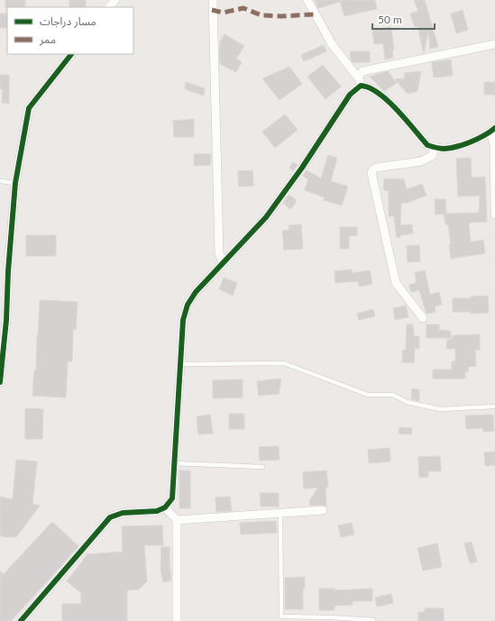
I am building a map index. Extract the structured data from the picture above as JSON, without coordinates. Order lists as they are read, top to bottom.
{
  "legend": ["مسار دراجات", "ممر"],
  "scale_bar": "50 m"
}
